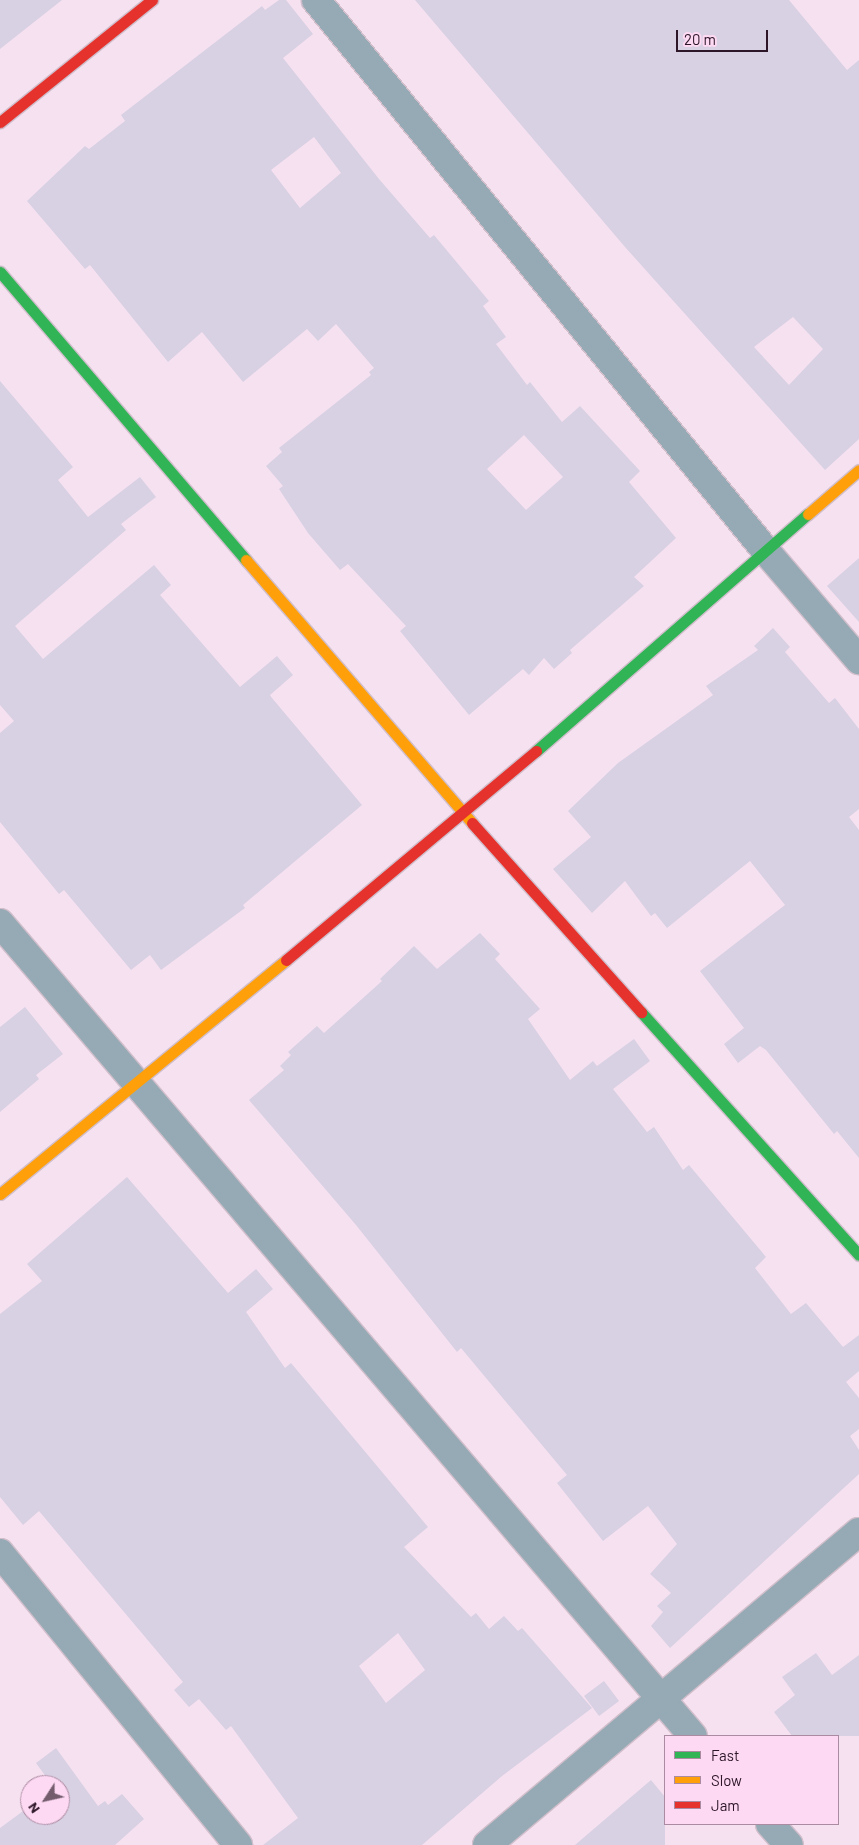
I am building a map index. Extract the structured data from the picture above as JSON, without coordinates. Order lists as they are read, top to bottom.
{
  "legend": ["Fast", "Slow", "Jam"],
  "scale_bar": "20 m",
  "north": "bottom left"
}
